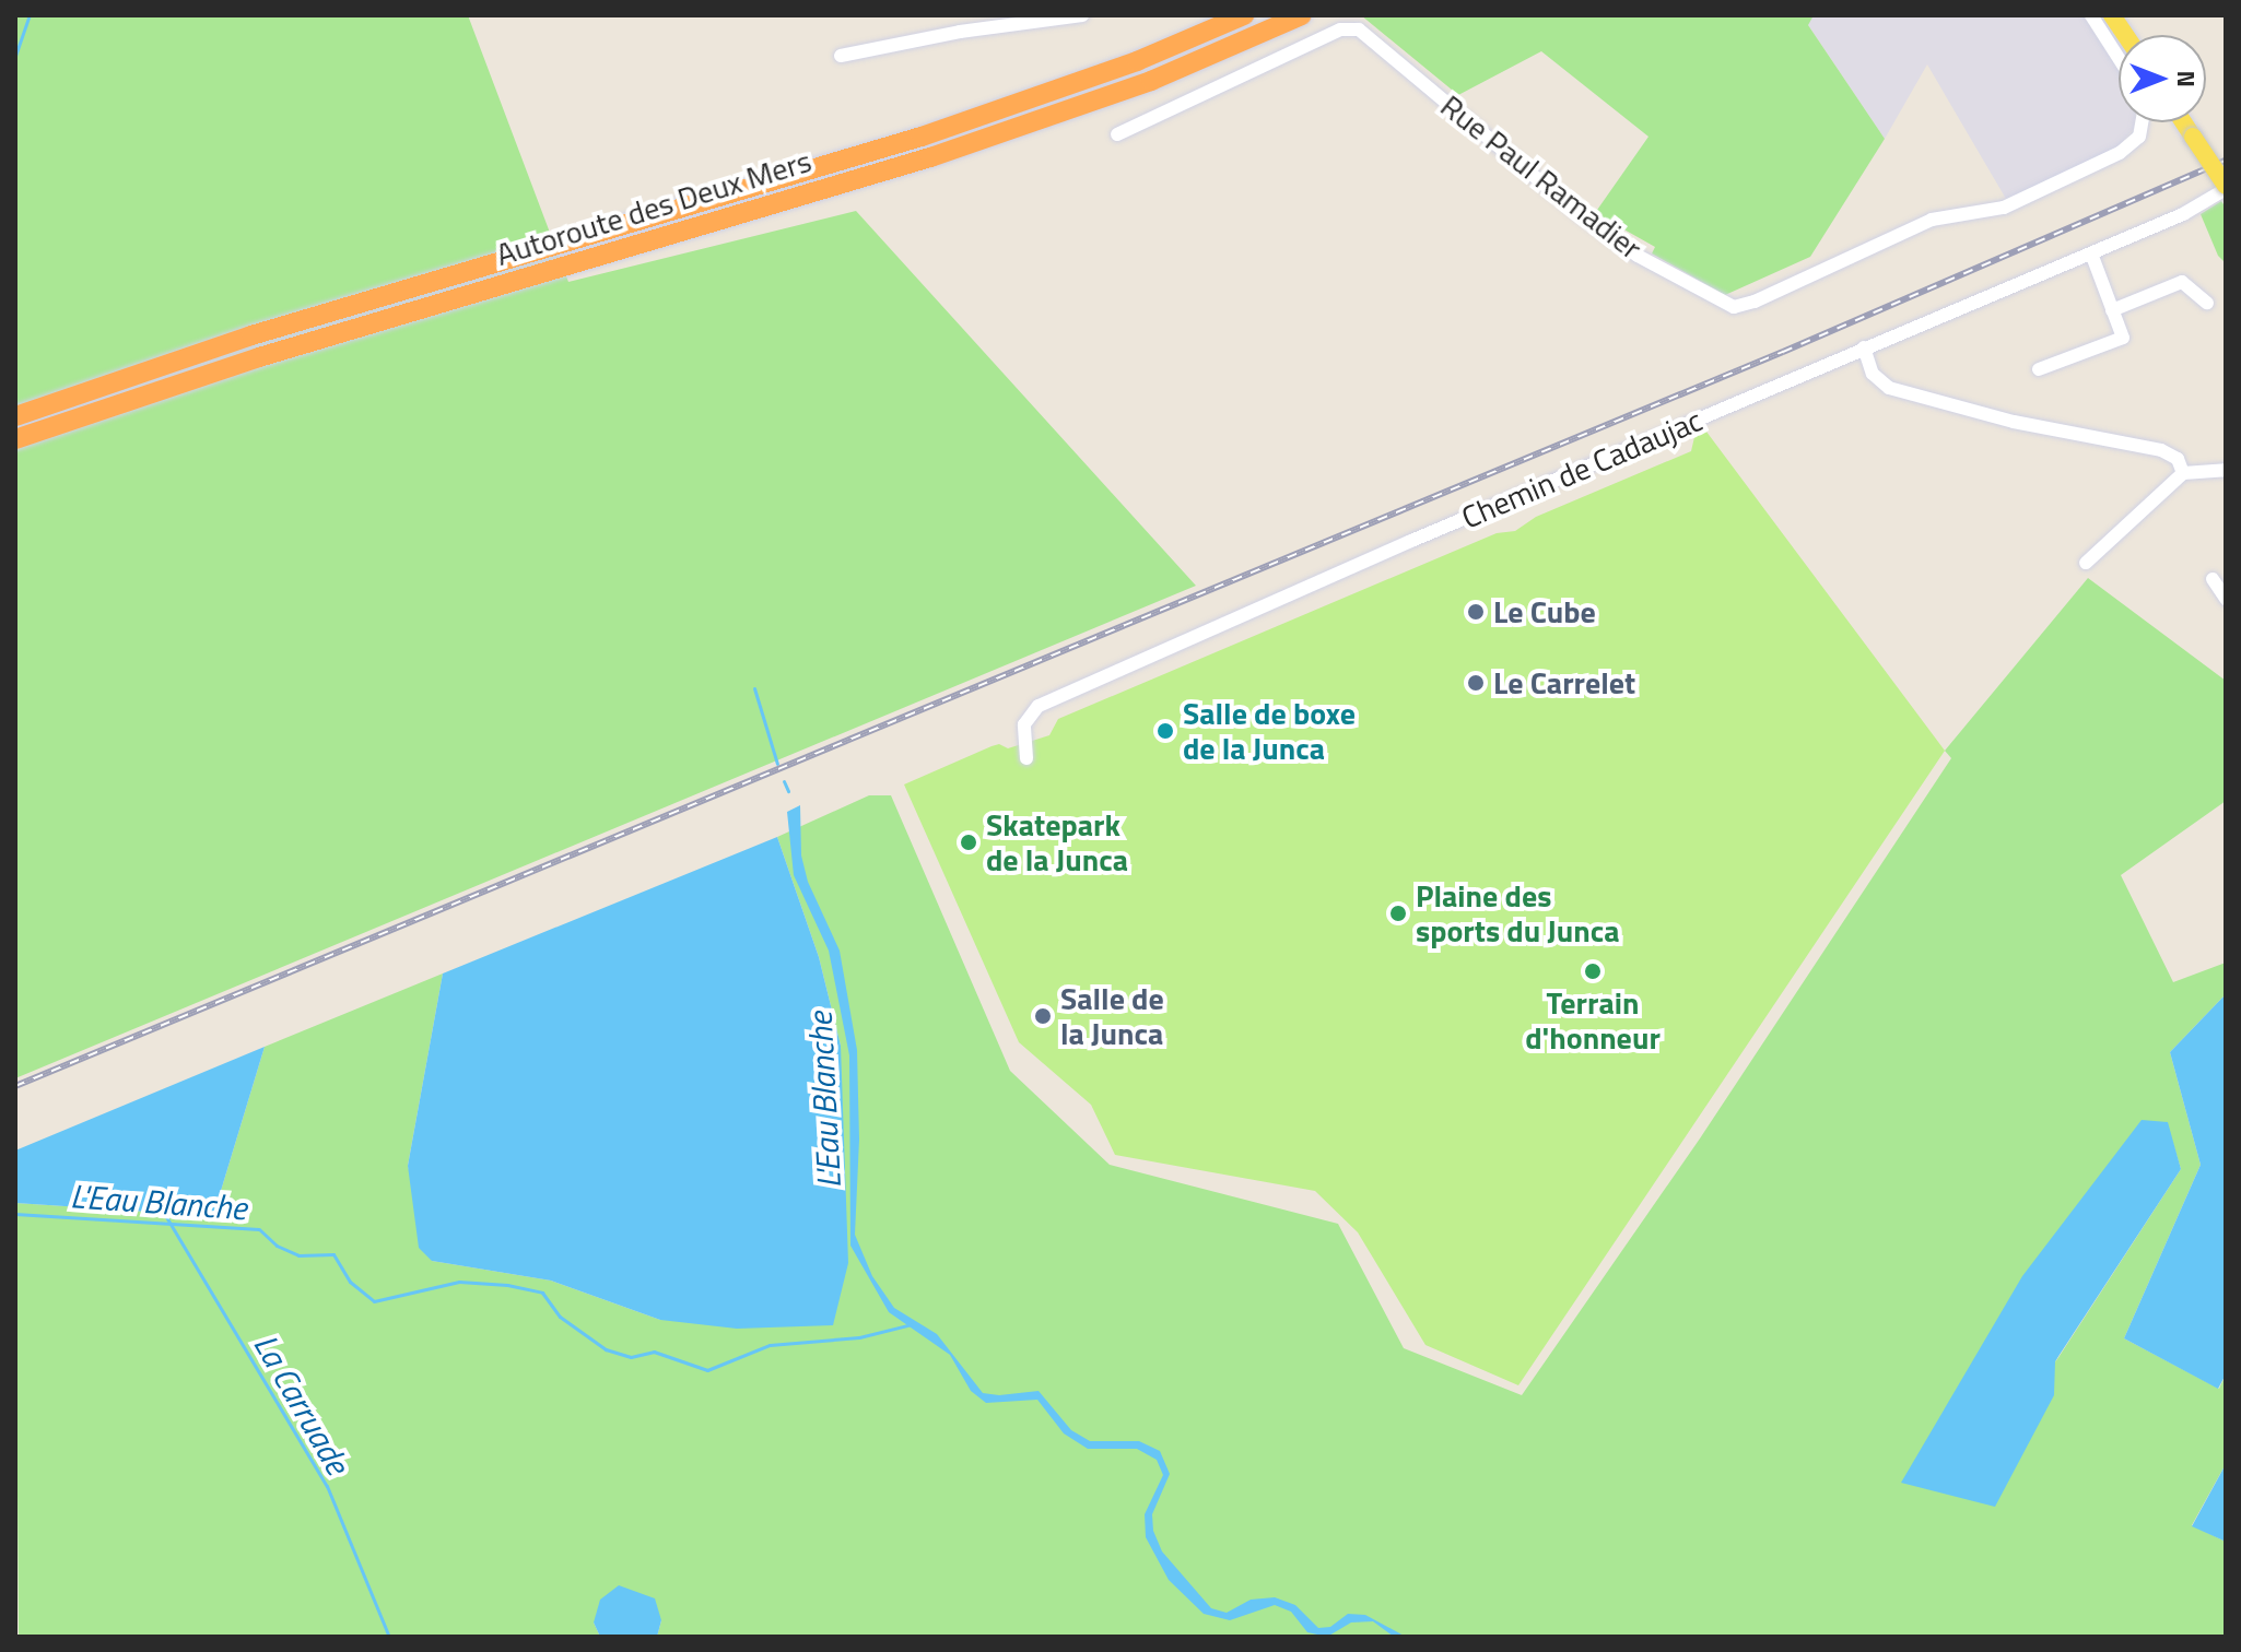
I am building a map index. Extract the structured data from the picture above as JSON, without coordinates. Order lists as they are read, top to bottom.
{
  "streets": {
    "highway": ["Autoroute des Deux Mers"],
    "street": ["Rue Paul Ramadier", "Chemin de Cadaujac"]
  },
  "water": ["L'Eau Blanche", "La Carruade"],
  "places": [
    "Le Cube",
    "Le Carrelet",
    "Salle de boxe de la Junca",
    "Skatepark de la Junca",
    "Plaine des sports du Junca",
    "Terrain d'honneur",
    "Salle de la Junca"
  ],
  "north": "right"
}
